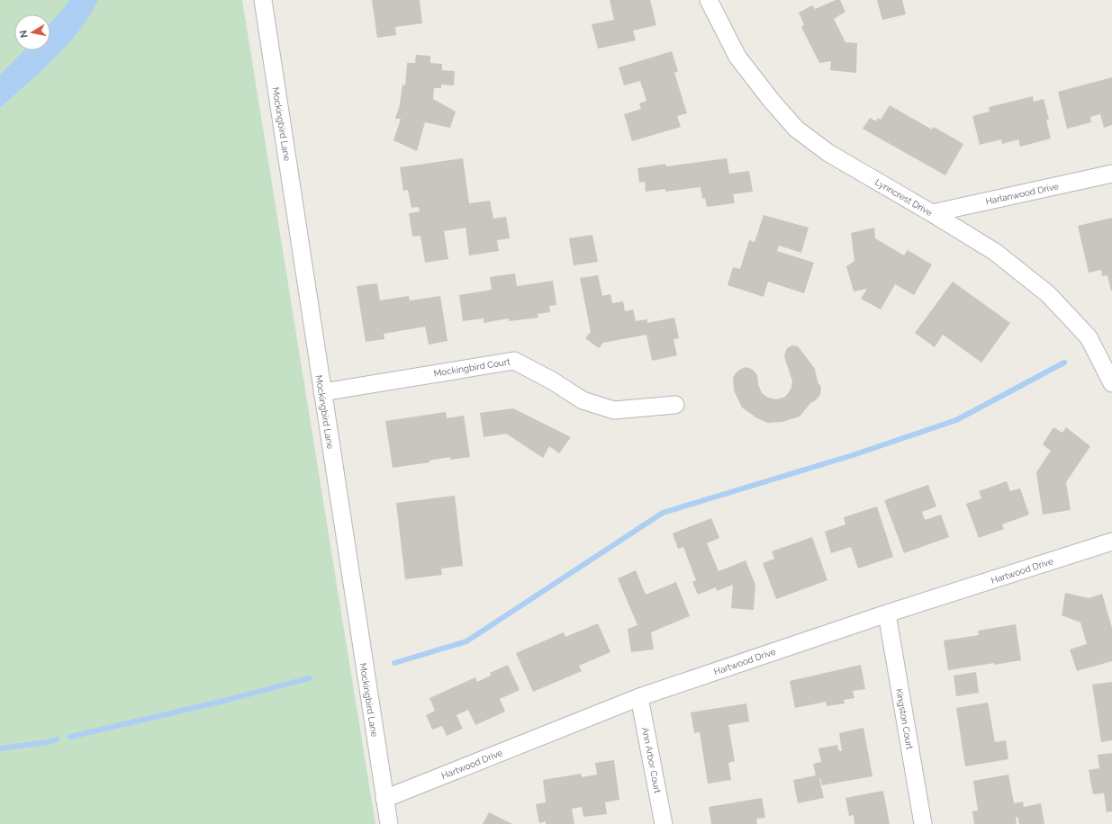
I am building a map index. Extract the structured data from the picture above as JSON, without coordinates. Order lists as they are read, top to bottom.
{
  "streets": {
    "street": [
      "Mockingbird Lane",
      "Harlanwood Drive",
      "Lynncrest Drive",
      "Mockingbird Court",
      "Hartwood Drive",
      "Kingston Court",
      "Ann Arbor Court"
    ]
  },
  "crossings": [
    ["Mockingbird Lane", "Mockingbird Court"],
    ["Mockingbird Lane", "Hartwood Drive"],
    ["Harlanwood Drive", "Lynncrest Drive"],
    ["Hartwood Drive", "Kingston Court"],
    ["Hartwood Drive", "Ann Arbor Court"]
  ],
  "north": "left"
}
